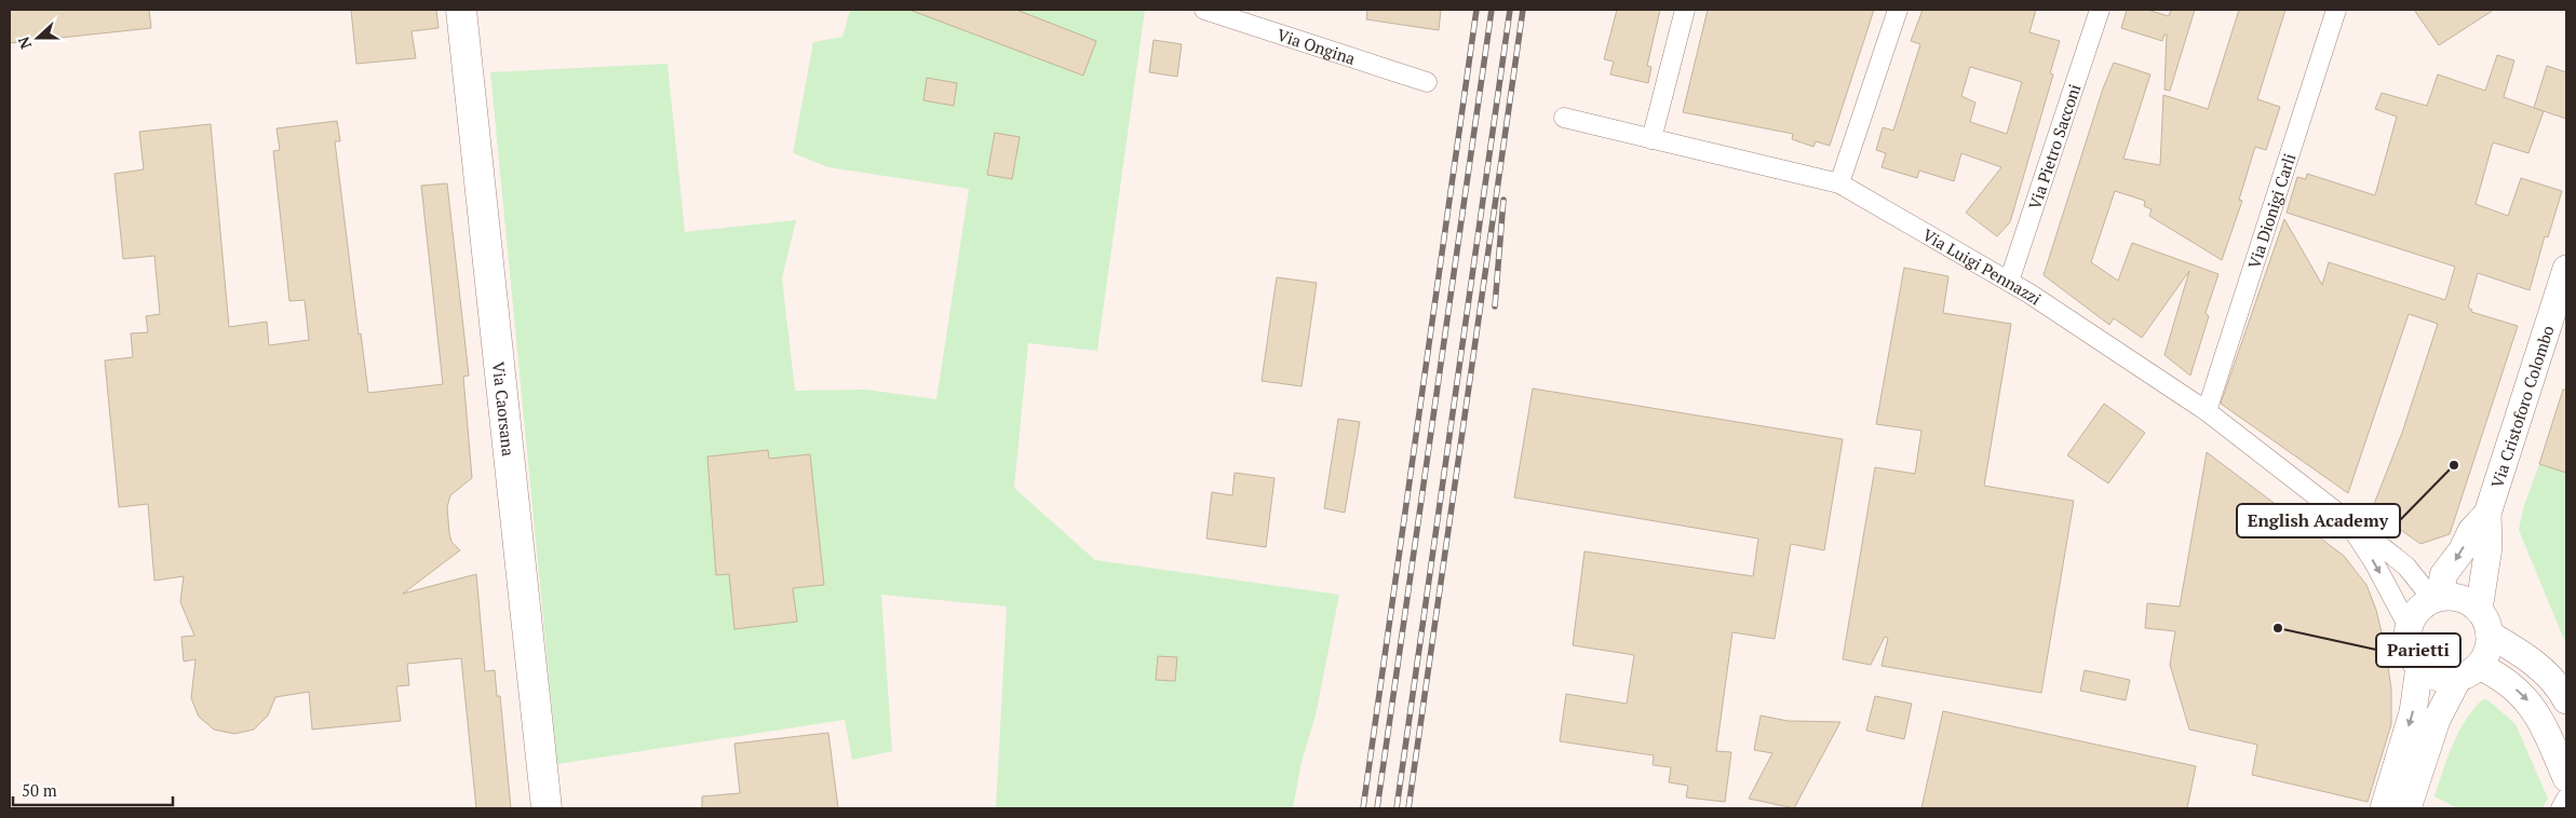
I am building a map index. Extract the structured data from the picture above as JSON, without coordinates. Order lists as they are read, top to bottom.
{
  "streets": {
    "main road": ["Via Cristoforo Colombo", "Via Caorsana"],
    "street": [
      "Via Ongina",
      "Via Pietro Sacconi",
      "Via Dionigi Carli",
      "Via Luigi Pennazzi"
    ]
  },
  "crossings": [
    ["Via Pietro Sacconi", "Via Luigi Pennazzi"],
    ["Via Dionigi Carli", "Via Luigi Pennazzi"],
    ["Via Luigi Pennazzi", "Via Cristoforo Colombo"]
  ],
  "places": ["English Academy", "Parietti"],
  "scale_bar": "50 m",
  "north": "left"
}
